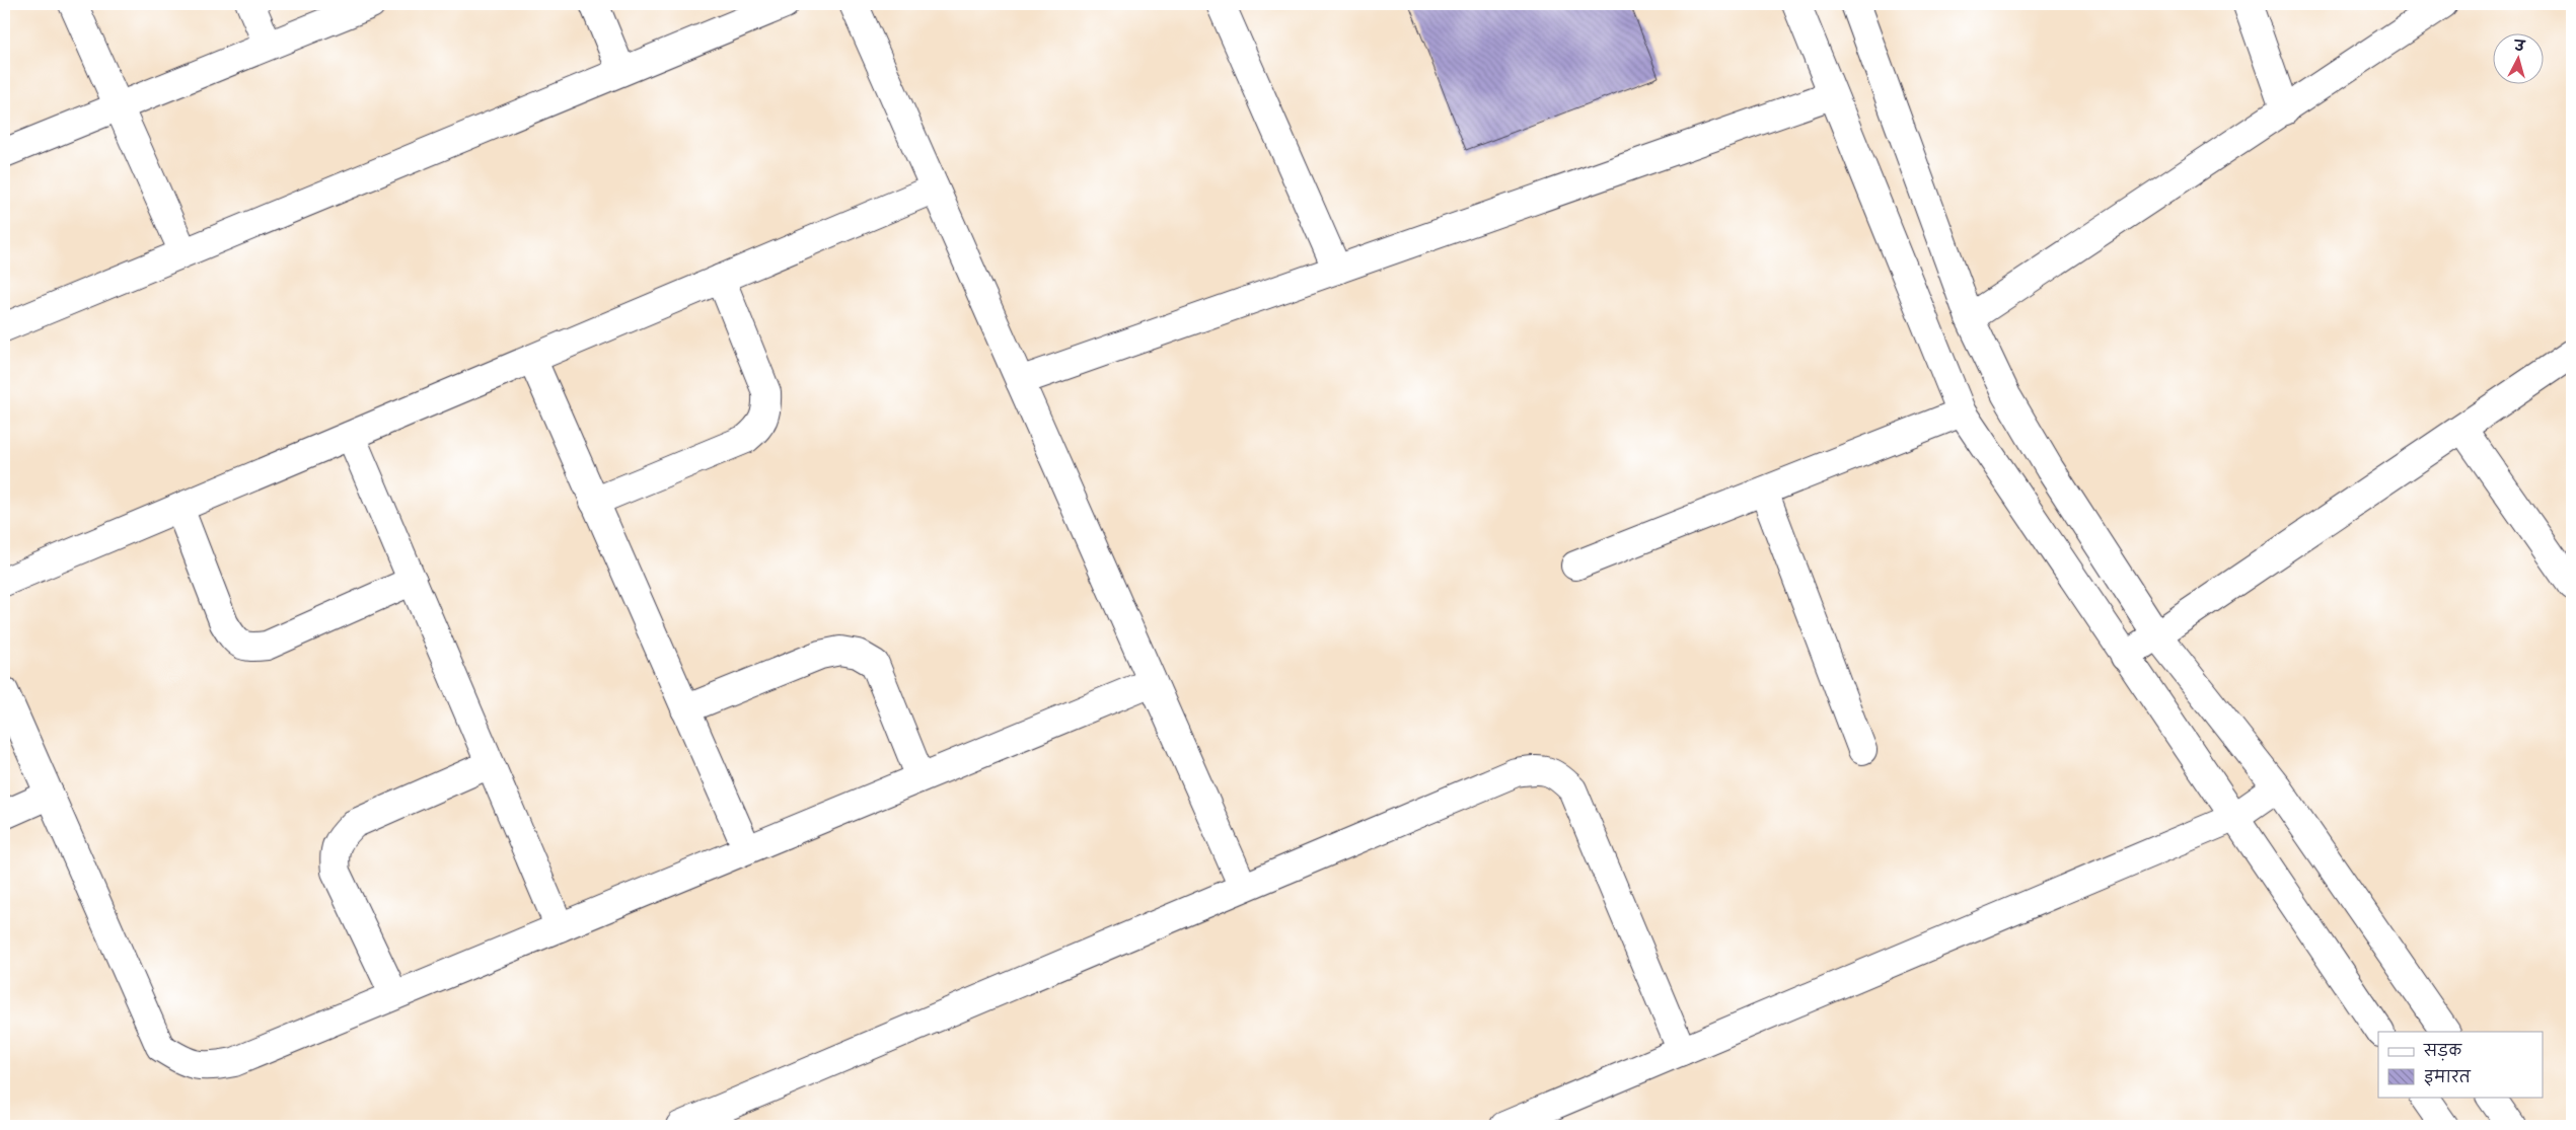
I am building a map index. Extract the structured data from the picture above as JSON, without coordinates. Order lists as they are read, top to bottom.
{
  "legend": ["सड़क", "इमारत"],
  "north": "top"
}
